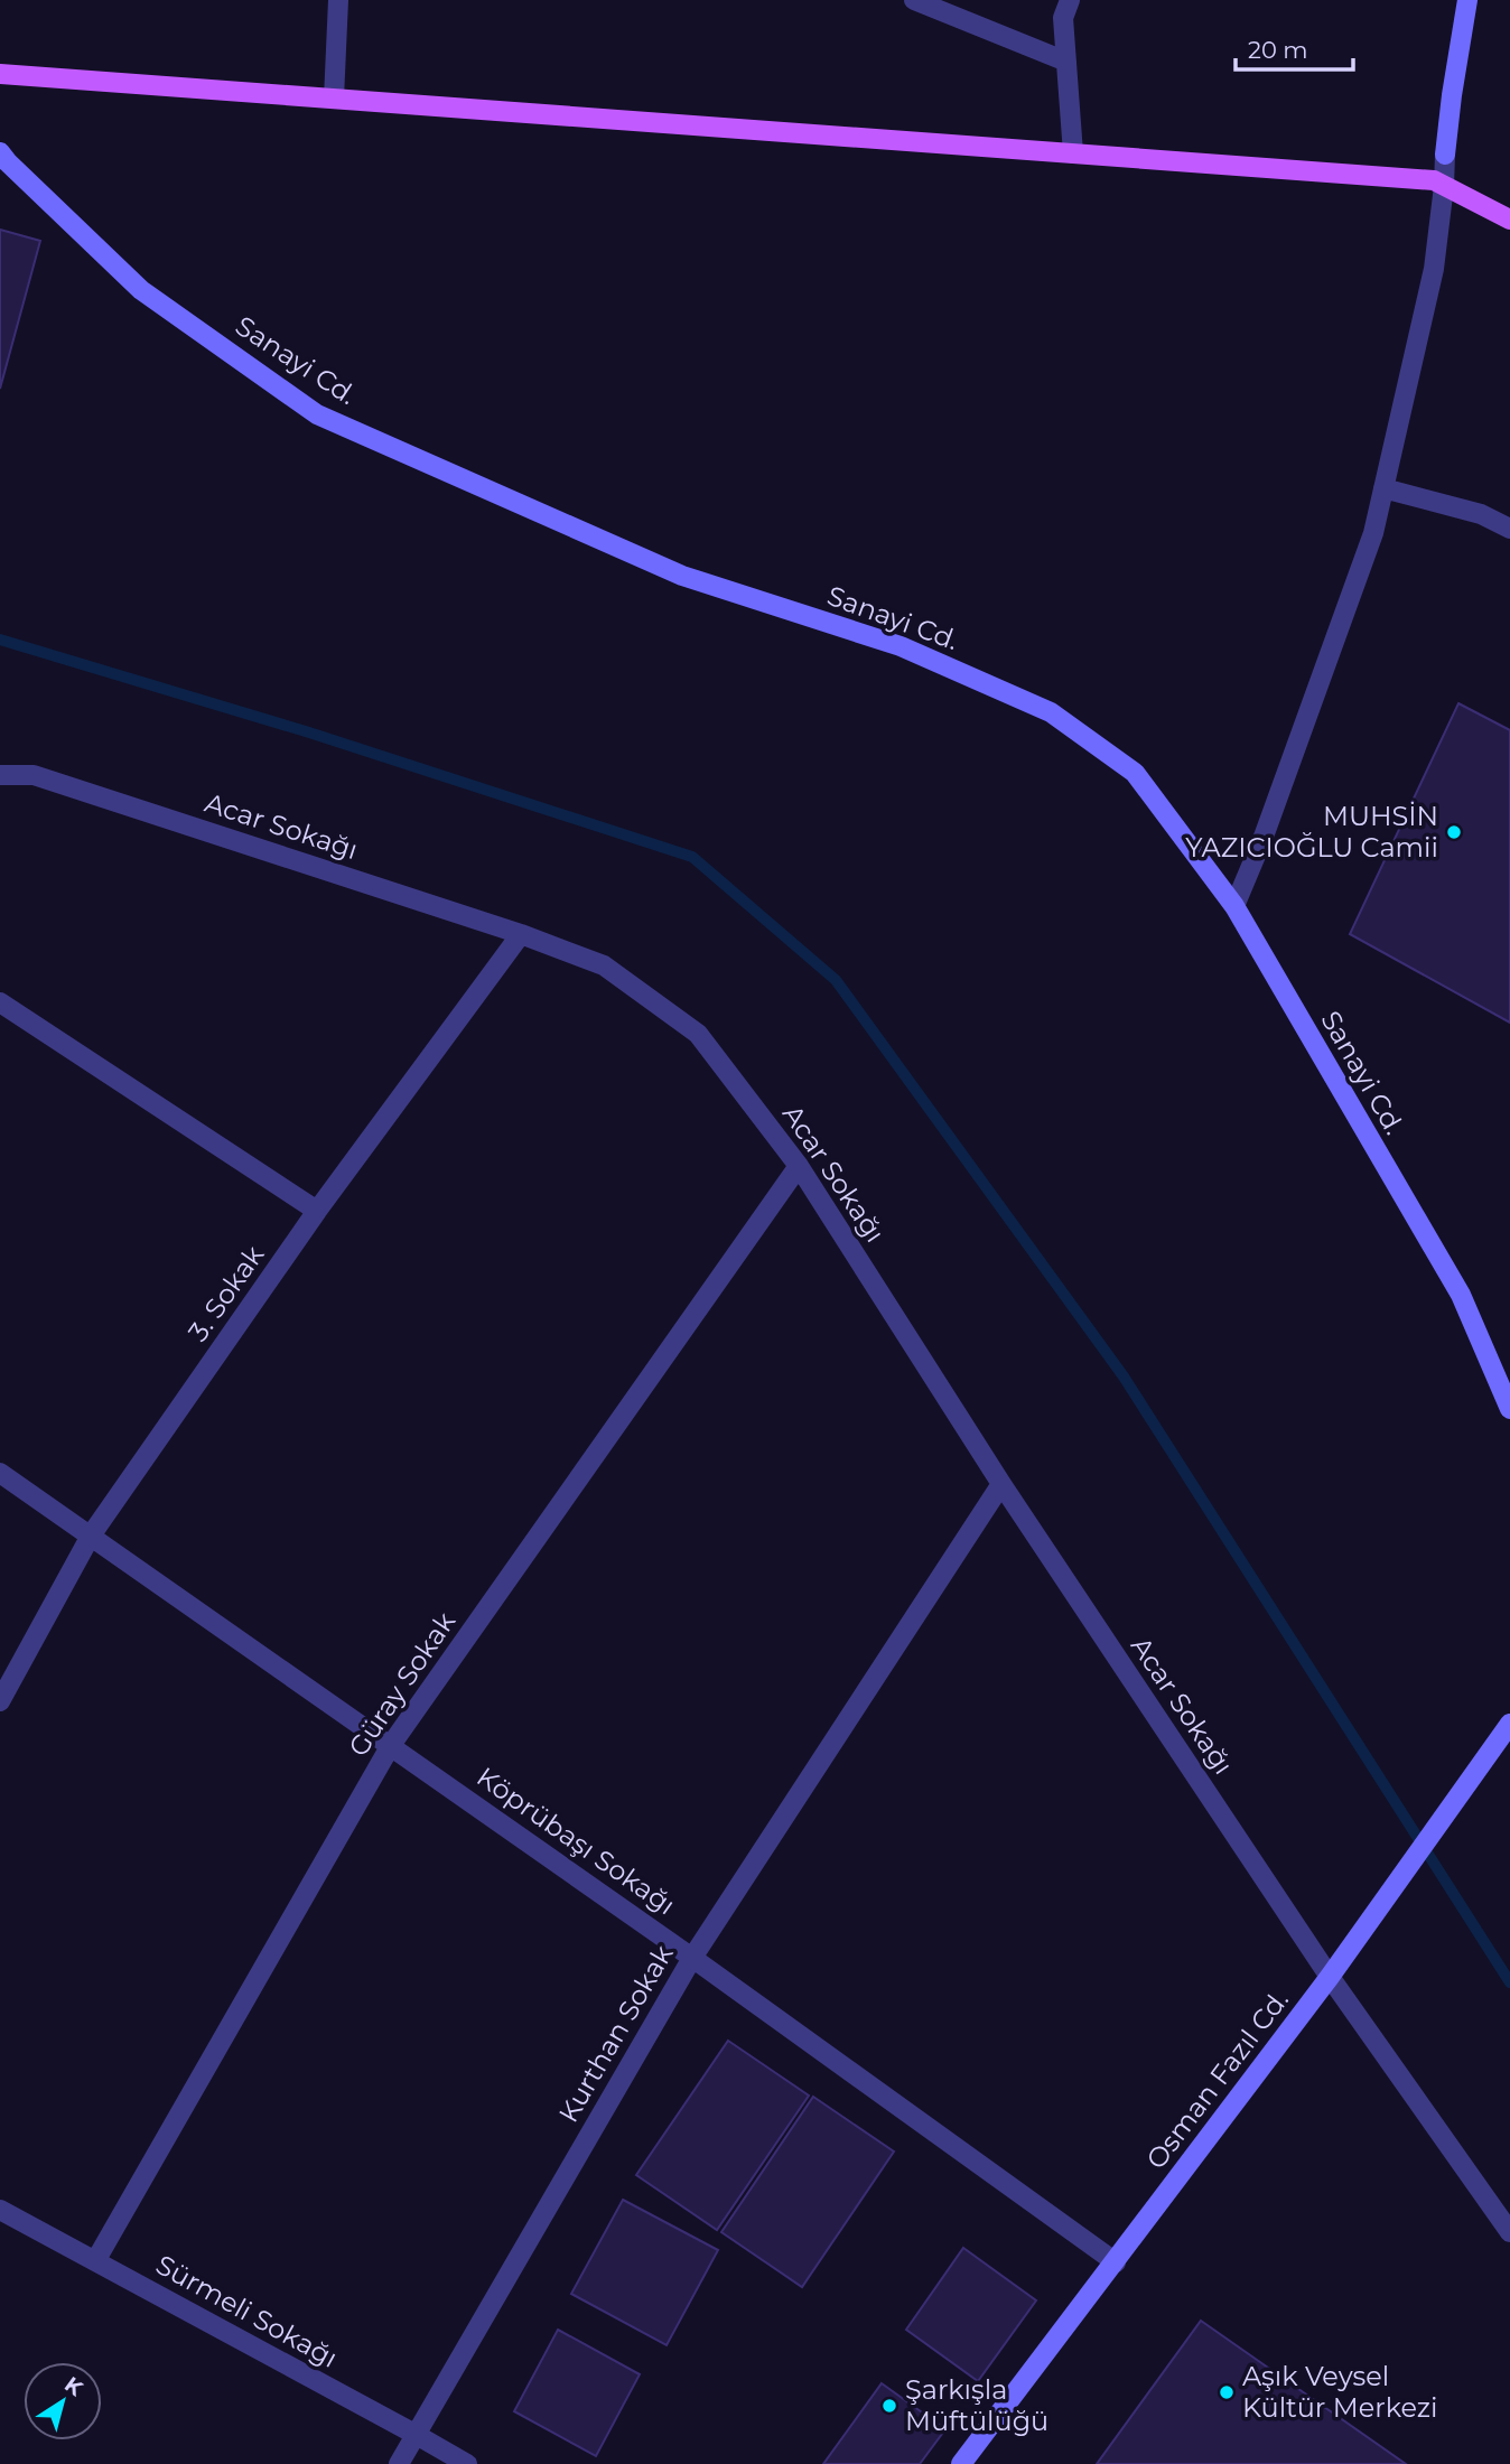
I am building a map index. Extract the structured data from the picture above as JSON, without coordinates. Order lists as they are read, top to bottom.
{
  "streets": {
    "street": [
      "Sanayi Cd.",
      "Acar Sokağı",
      "3. Sokak",
      "Güray Sokak",
      "Köprübaşı Sokağı",
      "Kurthan Sokak",
      "Osman Fazıl Cd.",
      "Sürmeli Sokağı"
    ]
  },
  "crossings": [
    ["Acar Sokağı", "3. Sokak"],
    ["Acar Sokağı", "Güray Sokak"],
    ["Acar Sokağı", "Kurthan Sokak"],
    ["Acar Sokağı", "Osman Fazıl Cd."],
    ["3. Sokak", "Köprübaşı Sokağı"],
    ["Güray Sokak", "Köprübaşı Sokağı"],
    ["Güray Sokak", "Sürmeli Sokağı"],
    ["Köprübaşı Sokağı", "Kurthan Sokak"],
    ["Köprübaşı Sokağı", "Osman Fazıl Cd."],
    ["Kurthan Sokak", "Sürmeli Sokağı"]
  ],
  "places": ["MUHSİN YAZICIOĞLU Camii", "Aşık Veysel Kültür Merkezi", "Şarkışla Müftülüğü"],
  "scale_bar": "20 m",
  "north": "top right"
}
